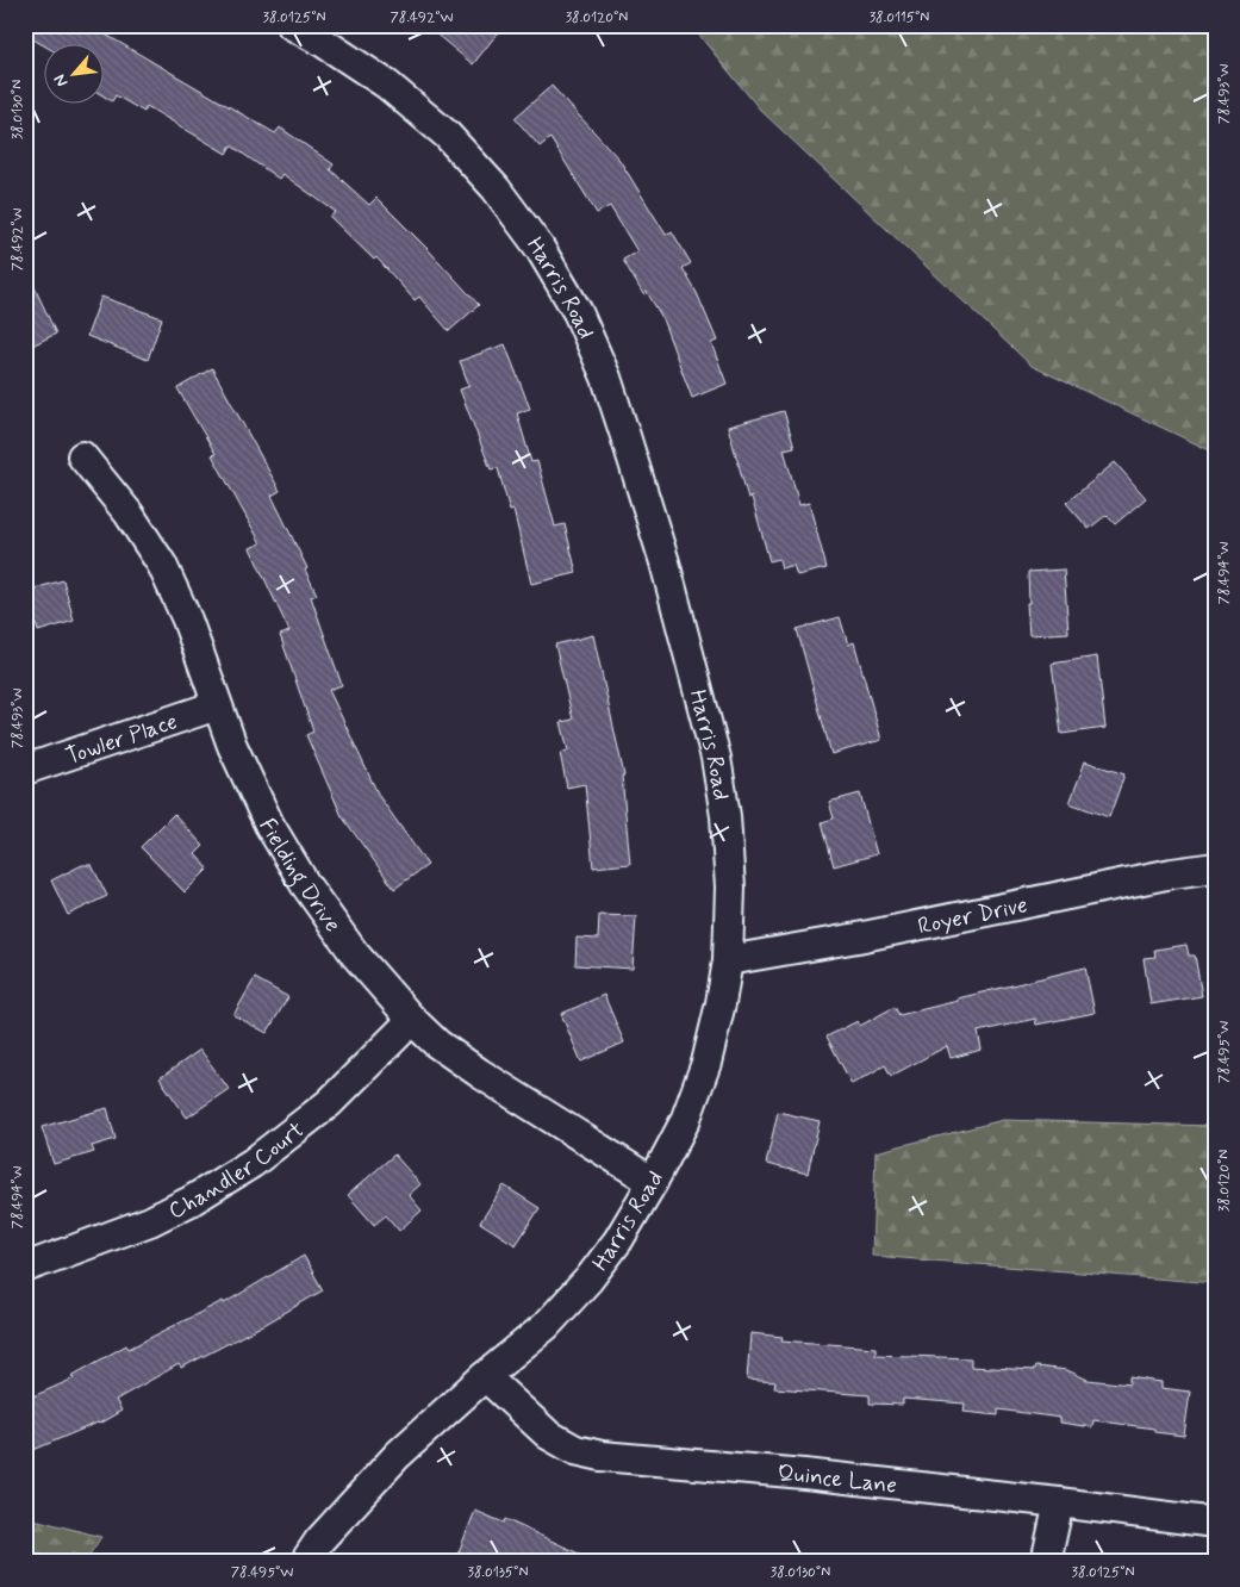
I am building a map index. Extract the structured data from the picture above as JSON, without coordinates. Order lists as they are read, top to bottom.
{
  "streets": {
    "street": [
      "Harris Road",
      "Towler Place",
      "Fielding Drive",
      "Royer Drive",
      "Chandler Court",
      "Quince Lane"
    ]
  },
  "crossings": [
    ["Harris Road", "Fielding Drive"],
    ["Harris Road", "Royer Drive"],
    ["Harris Road", "Quince Lane"],
    ["Towler Place", "Fielding Drive"],
    ["Fielding Drive", "Chandler Court"]
  ],
  "north": "bottom left",
  "coordinates": [
    "38.0125°N",
    "78.492°W",
    "38.0120°N",
    "38.0115°N",
    "78.493°W",
    "38.0130°N",
    "78.494°W",
    "78.495°W",
    "38.0135°N"
  ]
}
